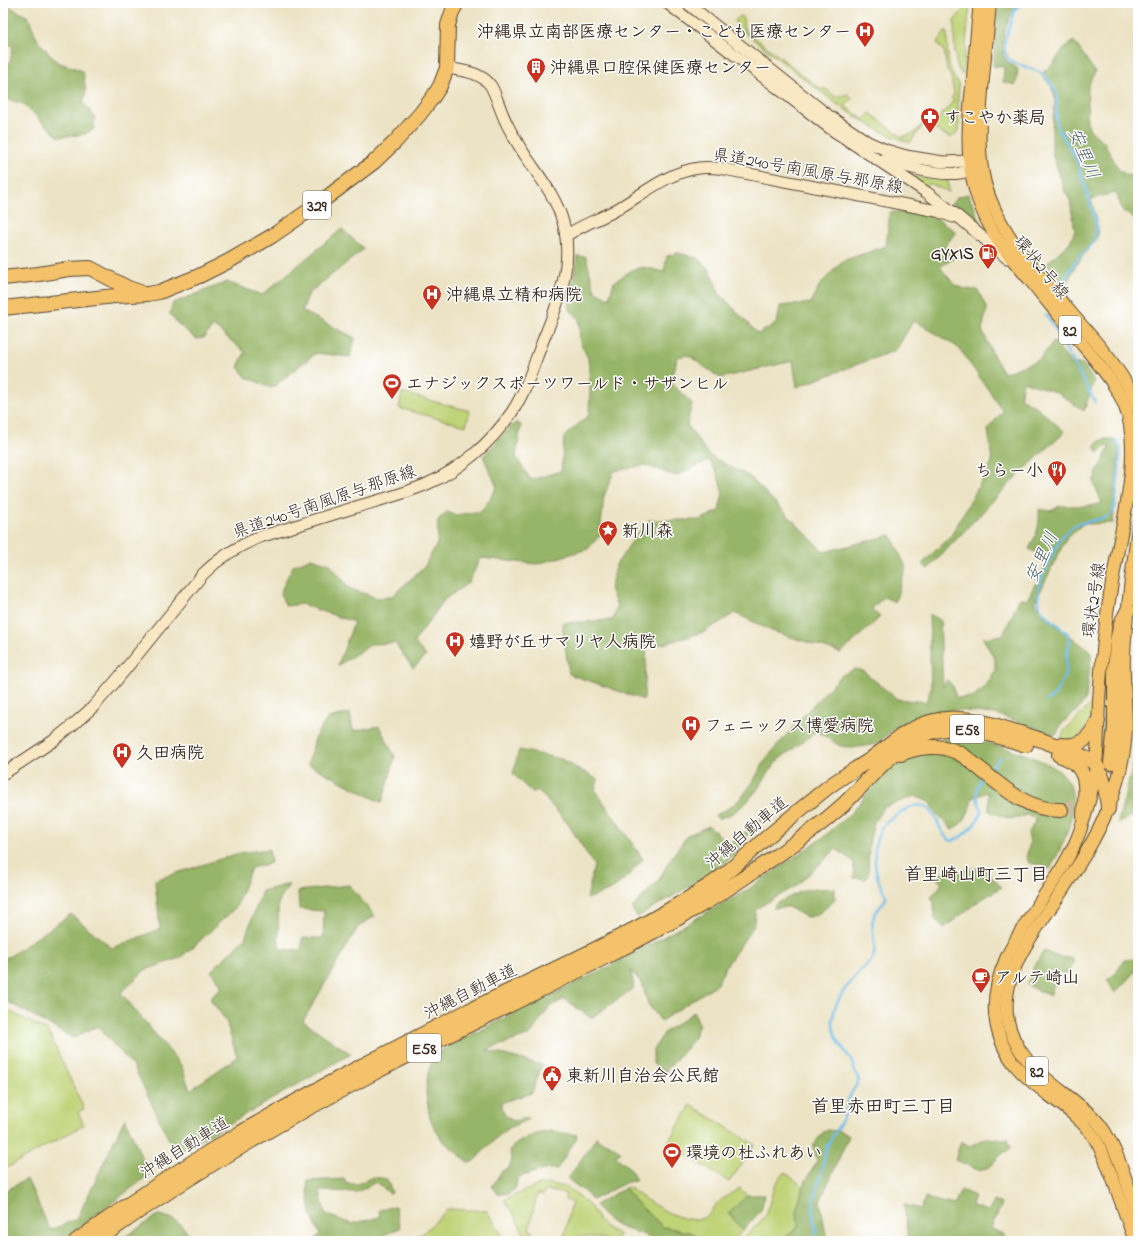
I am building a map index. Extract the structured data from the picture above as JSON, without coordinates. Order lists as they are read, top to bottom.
{
  "streets": {
    "highway": ["329", "E58", "沖縄自動車道"],
    "main road": ["県道240号南風原与那原線", "環状2号線", "82"]
  },
  "crossings": [
    ["県道240号南風原与那原線", "329"],
    ["環状2号線", "E58"],
    ["E58", "沖縄自動車道"]
  ],
  "districts": ["首里崎山町三丁目", "首里赤田町三丁目"],
  "water": ["安里川"],
  "places": {
    "hospital": [
      "沖縄県立南部医療センター・こども医療センター",
      "沖縄県立精和病院",
      "嬉野が丘サマリヤ人病院",
      "フェニックス博愛病院",
      "久田病院"
    ],
    "building": ["沖縄県口腔保健医療センター"],
    "pharmacy": ["すこやか薬局"],
    "fuel station": ["GYXIS"],
    "sports": ["エナジックスポーツワールド・サザンヒル", "環境の杜ふれあい"],
    "restaurant": ["ちらー小"],
    "place": ["新川森"],
    "cafe": ["アルテ崎山"],
    "public building": ["東新川自治会公民館"]
  }
}
